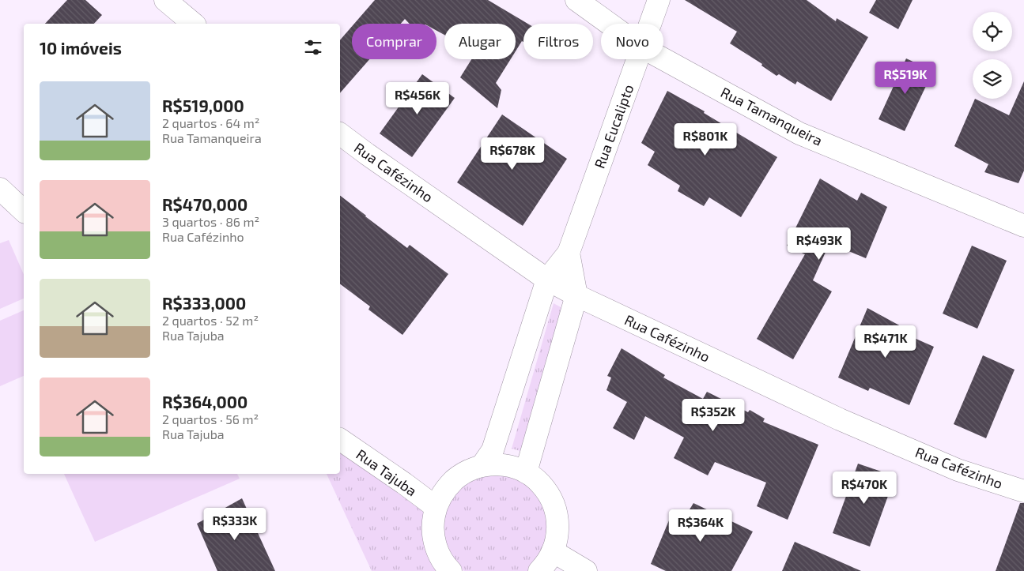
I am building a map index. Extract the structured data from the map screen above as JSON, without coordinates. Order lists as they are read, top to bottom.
{
  "streets": {
    "street": [
      "Rua Tamanqueira",
      "Rua Eucalipto",
      "Rua Cafézinho",
      "Rua Tajuba"
    ]
  },
  "crossings": [
    ["Rua Eucalipto", "Rua Cafézinho"]
  ],
  "page": {
    "chip": [
      "Comprar",
      "Alugar",
      "Filtros",
      "Novo"
    ],
    "heading": "10 imóveis",
    "price": [
      "R$519K",
      "R$456K",
      "R$801K",
      "R$678K",
      "R$493K",
      "R$471K",
      "R$352K",
      "R$470K",
      "R$333K",
      "R$364K"
    ],
    "list": [
      {
        "name": "R$519,000",
        "note": "2 quartos · 64 m² · Rua Tamanqueira"
      },
      {
        "name": "R$470,000",
        "note": "3 quartos · 86 m² · Rua Cafézinho"
      },
      {
        "name": "R$333,000",
        "note": "2 quartos · 52 m² · Rua Tajuba"
      },
      {
        "name": "R$364,000",
        "note": "2 quartos · 56 m² · Rua Tajuba"
      }
    ]
  }
}
